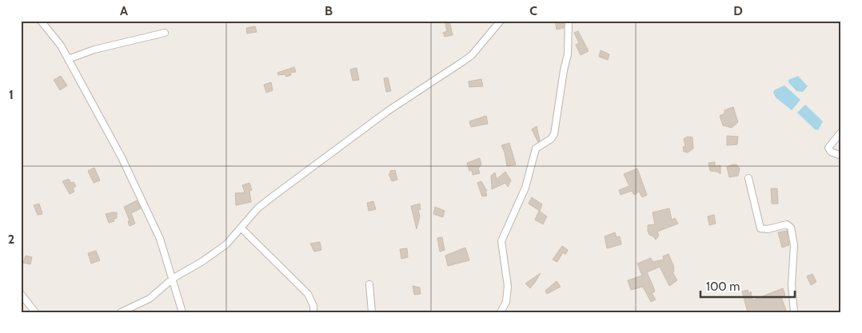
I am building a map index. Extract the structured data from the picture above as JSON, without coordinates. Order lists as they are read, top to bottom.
{
  "scale_bar": "100 m",
  "grid": {
    "columns": [
      "A",
      "B",
      "C",
      "D"
    ],
    "rows": ["1", "2"]
  }
}
